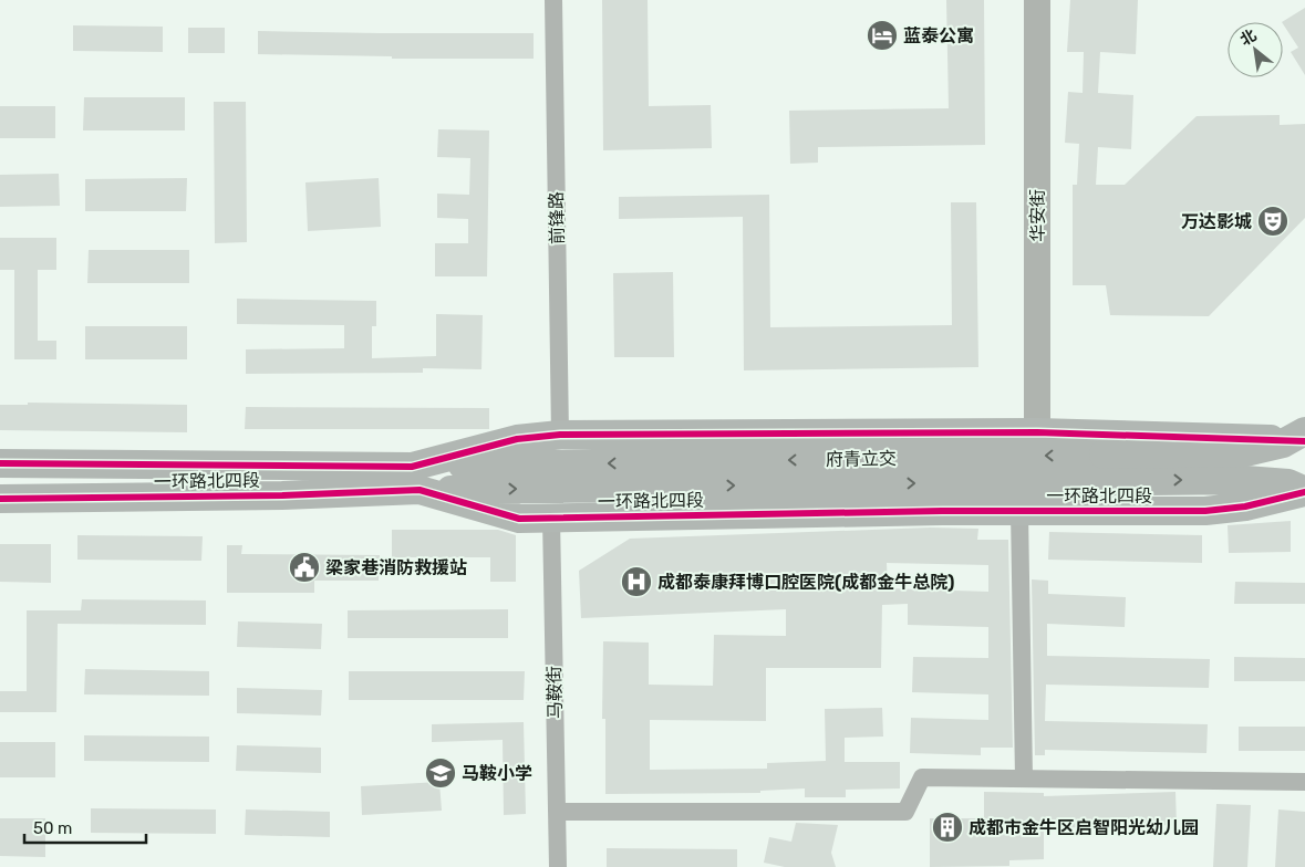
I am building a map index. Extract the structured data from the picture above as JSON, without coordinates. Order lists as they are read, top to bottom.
{
  "streets": {
    "main road": ["府青立交", "一环路北四段"],
    "street": ["华安街", "前锋路", "马鞍街"]
  },
  "crossings": [
    ["华安街", "一环路北四段"],
    ["前锋路", "一环路北四段"],
    ["府青立交", "一环路北四段"],
    ["一环路北四段", "马鞍街"]
  ],
  "places": {
    "hotel": ["蓝泰公寓"],
    "theatre": ["万达影城"],
    "public building": ["梁家巷消防救援站"],
    "hospital": ["成都泰康拜博口腔医院(成都金牛总院)"],
    "school or university": ["马鞍小学"],
    "building": ["成都市金牛区启智阳光幼儿园"]
  },
  "scale_bar": "50 m",
  "north": "top left"
}
